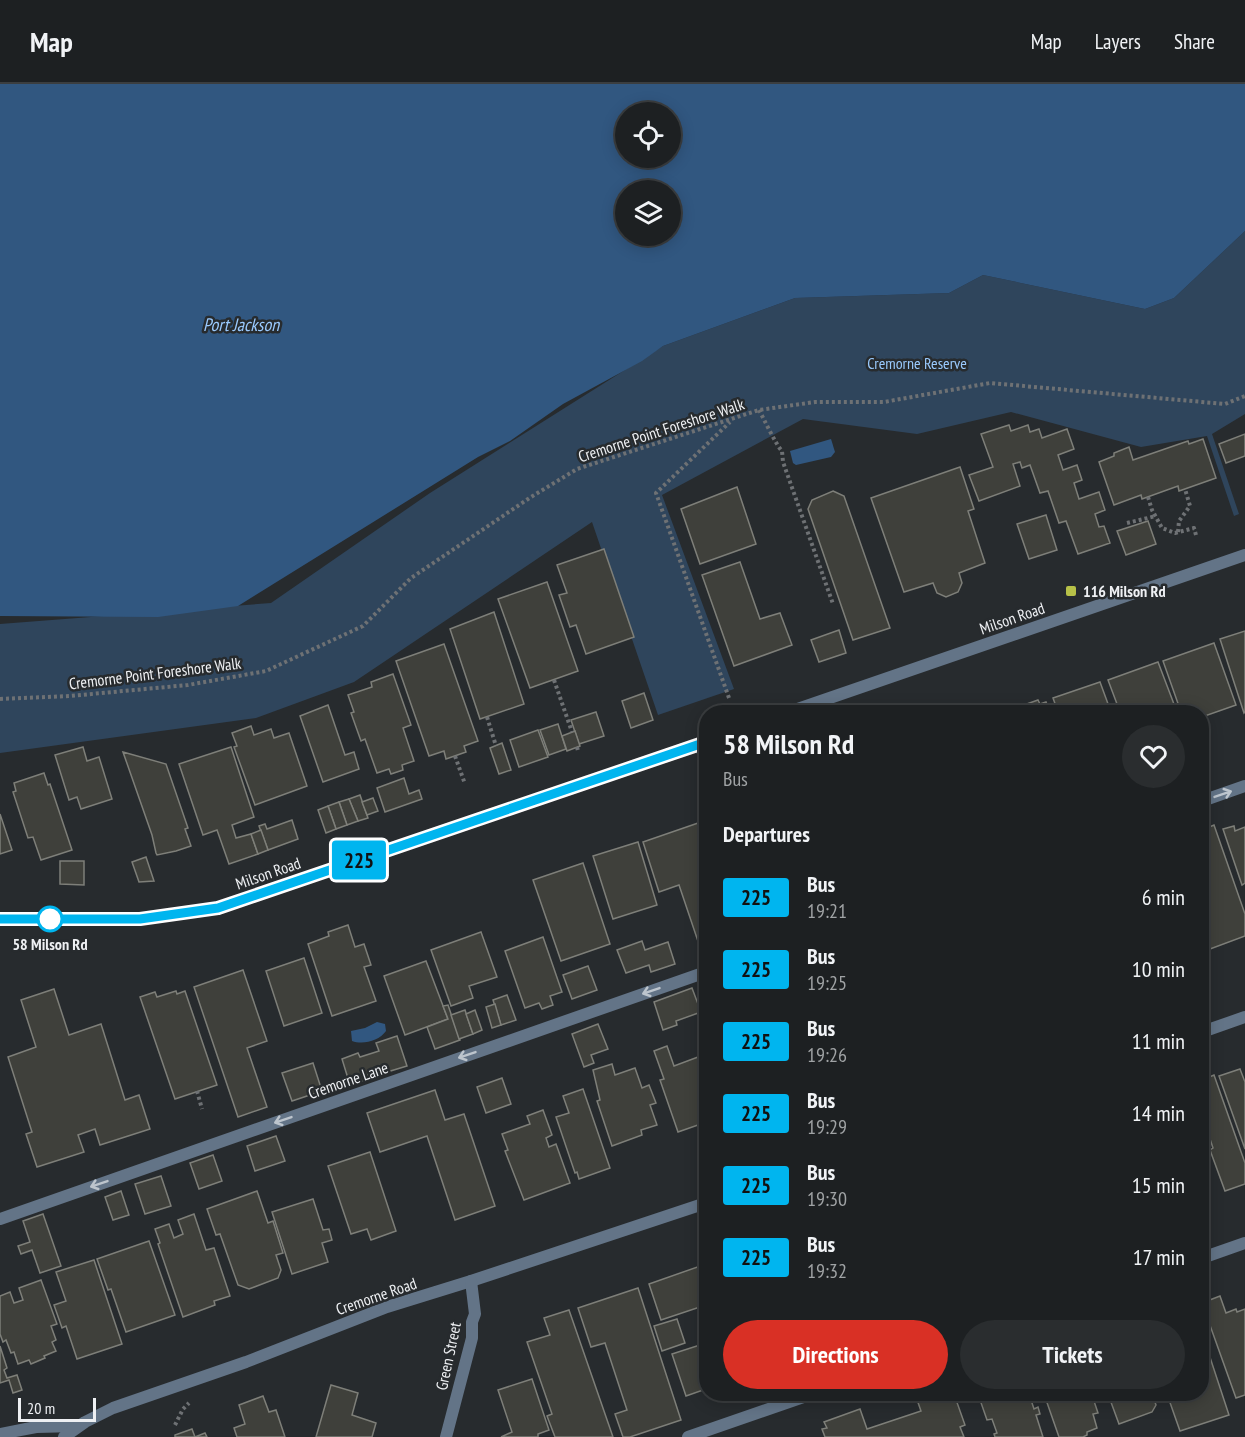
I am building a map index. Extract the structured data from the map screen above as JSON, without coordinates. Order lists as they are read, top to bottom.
{
  "streets": {
    "street": [
      "Milson Road",
      "Cremorne Lane",
      "Cremorne Road",
      "Green Street"
    ],
    "path": ["Cremorne Point Foreshore Walk"]
  },
  "crossings": [
    ["Cremorne Road", "Green Street"]
  ],
  "one_way": ["Cremorne Lane"],
  "water": ["Port Jackson"],
  "parks": ["Cremorne Reserve"],
  "places": {
    "transit": ["116 Milson Rd"],
    "other": ["58 Milson Rd"]
  },
  "lines": ["bus line 225"],
  "scale_bar": "20 m",
  "page": {
    "header": "Map",
    "nav": ["Map", "Layers", "Share"],
    "on_map": "225",
    "heading": [
      ["58 Milson Rd", "Bus"],
      "Departures"
    ],
    "list": [
      {
        "mark": "225",
        "name": "Bus",
        "note": "19:21",
        "value": "6 min"
      },
      {
        "mark": "225",
        "name": "Bus",
        "note": "19:25",
        "value": "10 min"
      },
      {
        "mark": "225",
        "name": "Bus",
        "note": "19:26",
        "value": "11 min"
      },
      {
        "mark": "225",
        "name": "Bus",
        "note": "19:29",
        "value": "14 min"
      },
      {
        "mark": "225",
        "name": "Bus",
        "note": "19:30",
        "value": "15 min"
      },
      {
        "mark": "225",
        "name": "Bus",
        "note": "19:32",
        "value": "17 min"
      }
    ],
    "buttons": ["Directions", "Tickets"],
    "scale": "20 m"
  }
}
